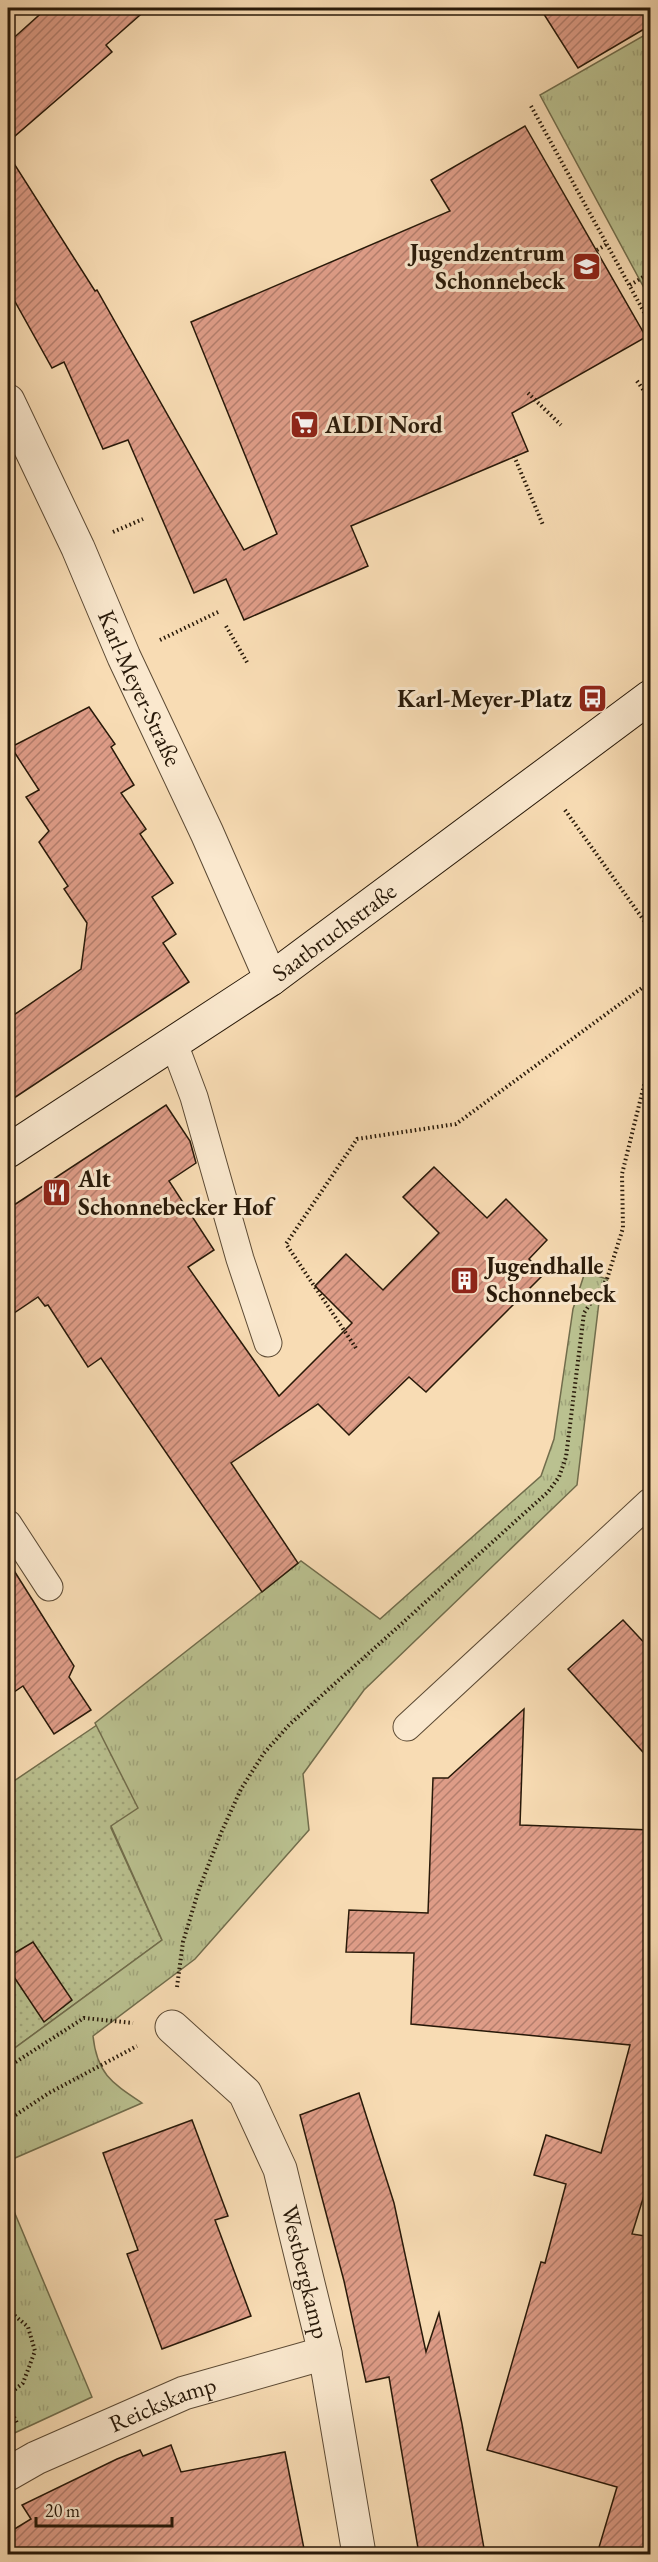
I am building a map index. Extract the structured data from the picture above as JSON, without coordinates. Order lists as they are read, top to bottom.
{
  "streets": {
    "street": [
      "Karl-Meyer-Straße",
      "Saatbruchstraße",
      "Westbergkamp",
      "Reickskamp"
    ]
  },
  "crossings": [
    ["Karl-Meyer-Straße", "Saatbruchstraße"],
    ["Westbergkamp", "Reickskamp"]
  ],
  "places": {
    "school or university": ["Jugendzentrum Schonnebeck"],
    "supermarket": ["ALDI Nord"],
    "bus stop": ["Karl-Meyer-Platz"],
    "restaurant": ["Alt Schonnebecker Hof"],
    "building": ["Jugendhalle Schonnebeck"]
  },
  "scale_bar": "20 m"
}
